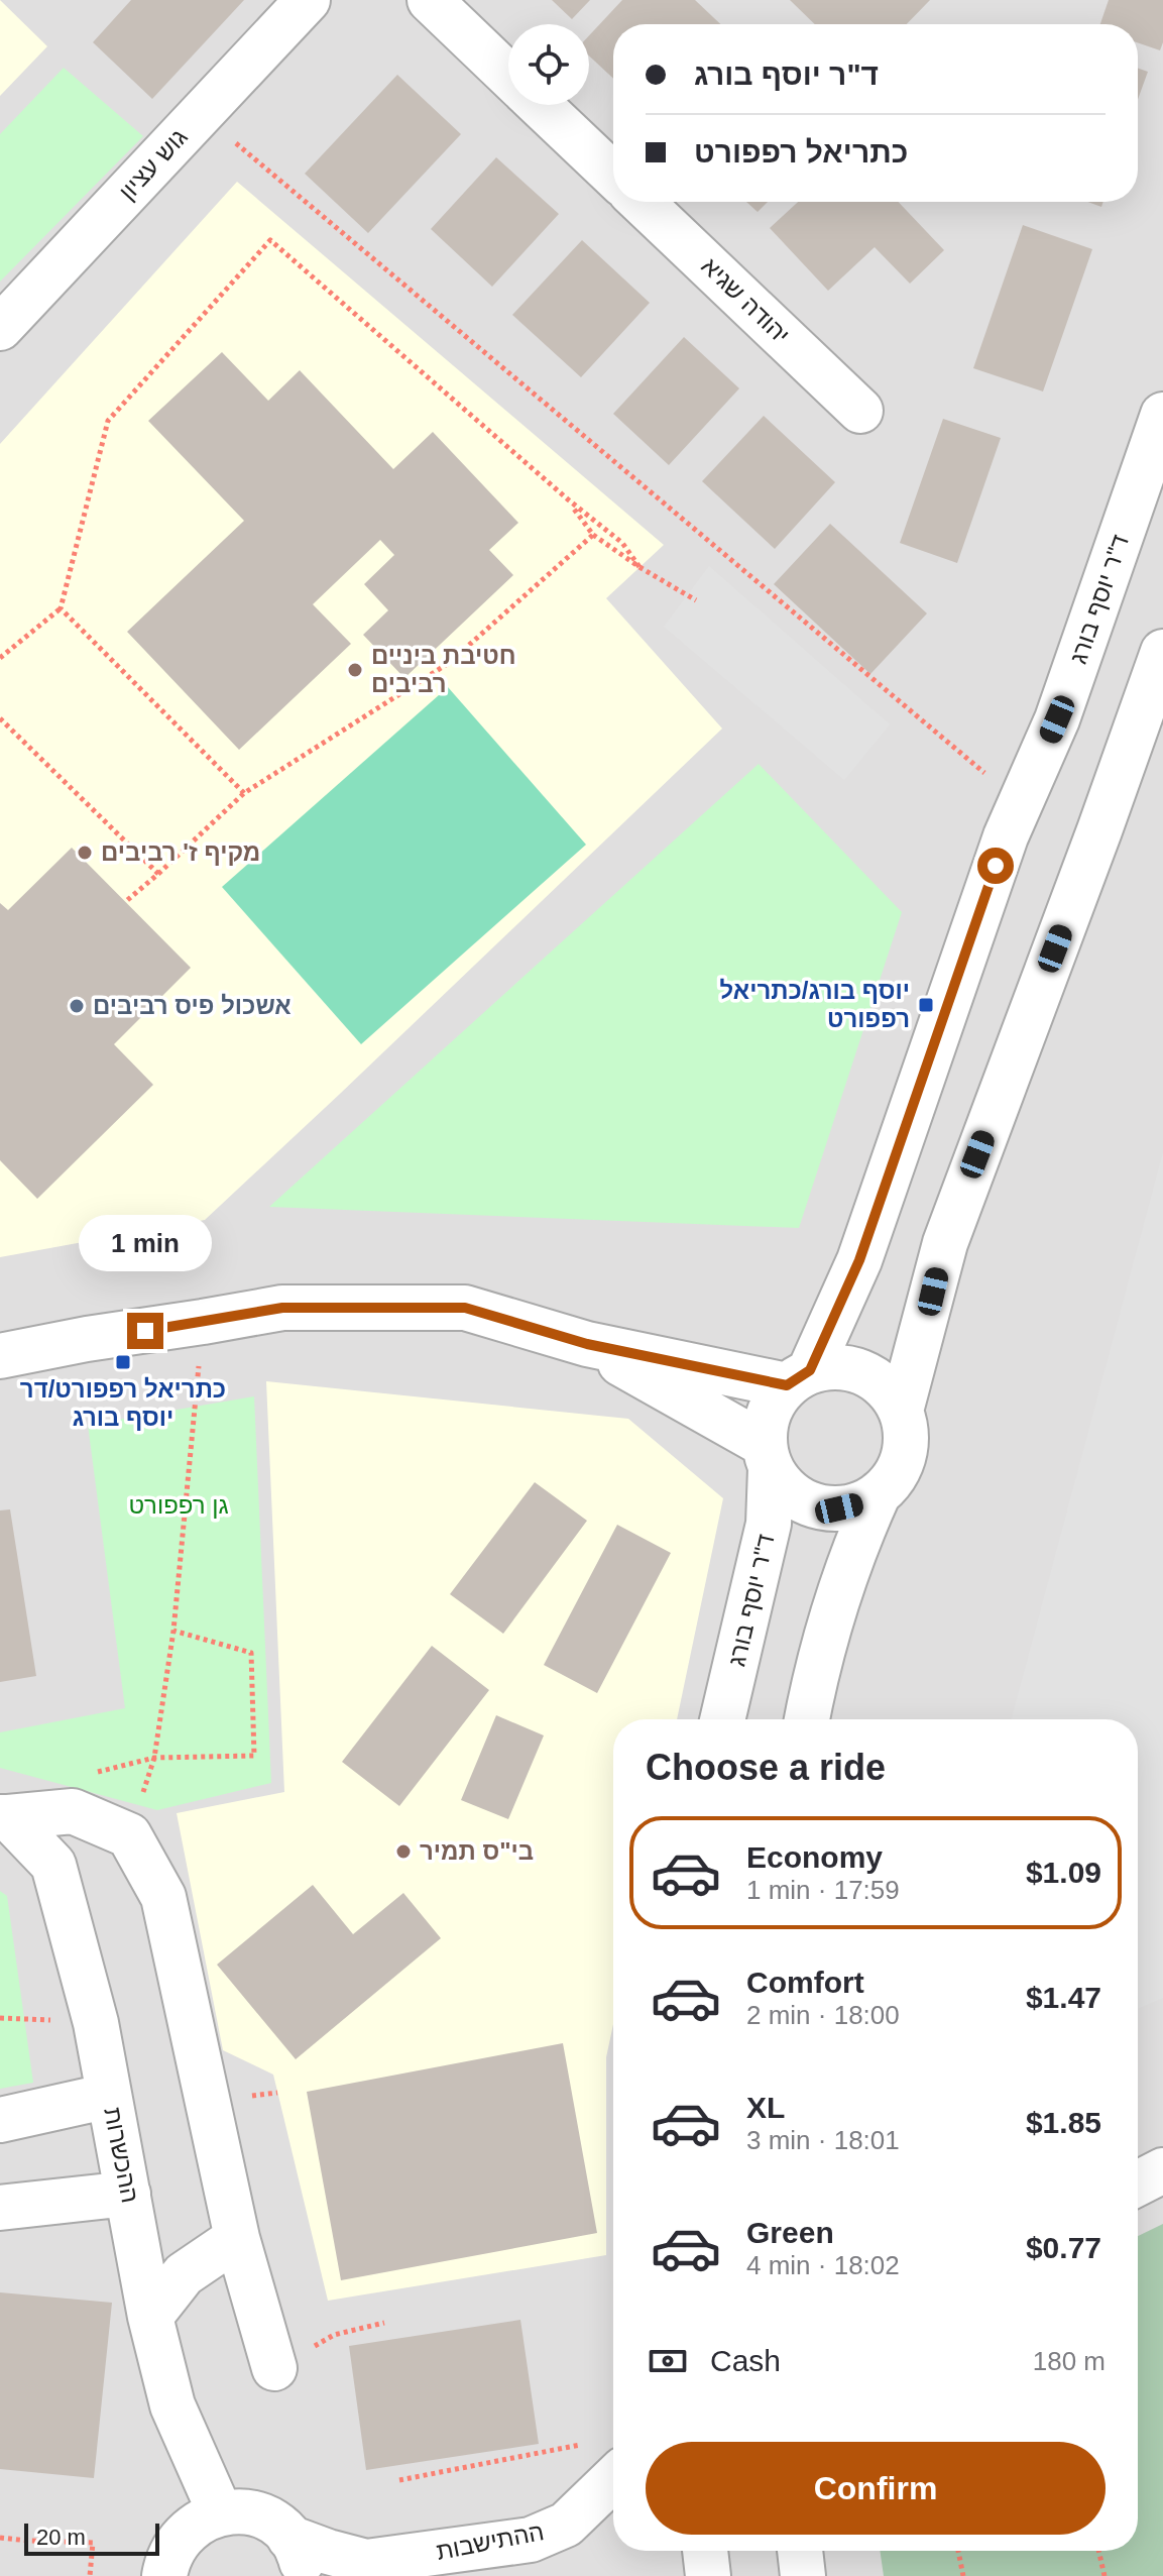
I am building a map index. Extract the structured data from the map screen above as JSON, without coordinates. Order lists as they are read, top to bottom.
{
  "streets": {
    "street": [
      "גוש עציון",
      "יהודה שגיא",
      "ד\"ר יוסף בורג",
      "ההכשרות",
      "ההתישבות"
    ]
  },
  "crossings": [
    ["ההכשרות", "ההתישבות"]
  ],
  "parks": ["גן רפפורט"],
  "places": {
    "other": [
      "חטיבת ביניים רביבים",
      "מקיף ז' רביבים",
      "אשכול פיס רביבים",
      "בי\"ס תמיר"
    ],
    "transit": ["יוסף בורג/כתריאל רפפורט", "כתריאל רפפורט/דר יוסף בורג"]
  },
  "scale_bar": "20 m",
  "page": {
    "banner": ["ד\"ר יוסף בורג", "כתריאל רפפורט"],
    "bubble": "1 min",
    "heading": "Choose a ride",
    "list": [
      {
        "name": "Economy",
        "note": "1 min · 17:59",
        "value": "$1.09"
      },
      {
        "name": "Comfort",
        "note": "2 min · 18:00",
        "value": "$1.47"
      },
      {
        "name": "XL",
        "note": "3 min · 18:01",
        "value": "$1.85"
      },
      {
        "name": "Green",
        "note": "4 min · 18:02",
        "value": "$0.77"
      }
    ],
    "pay": ["Cash", "180 m"],
    "buttons": "Confirm",
    "scale": "20 m"
  }
}
